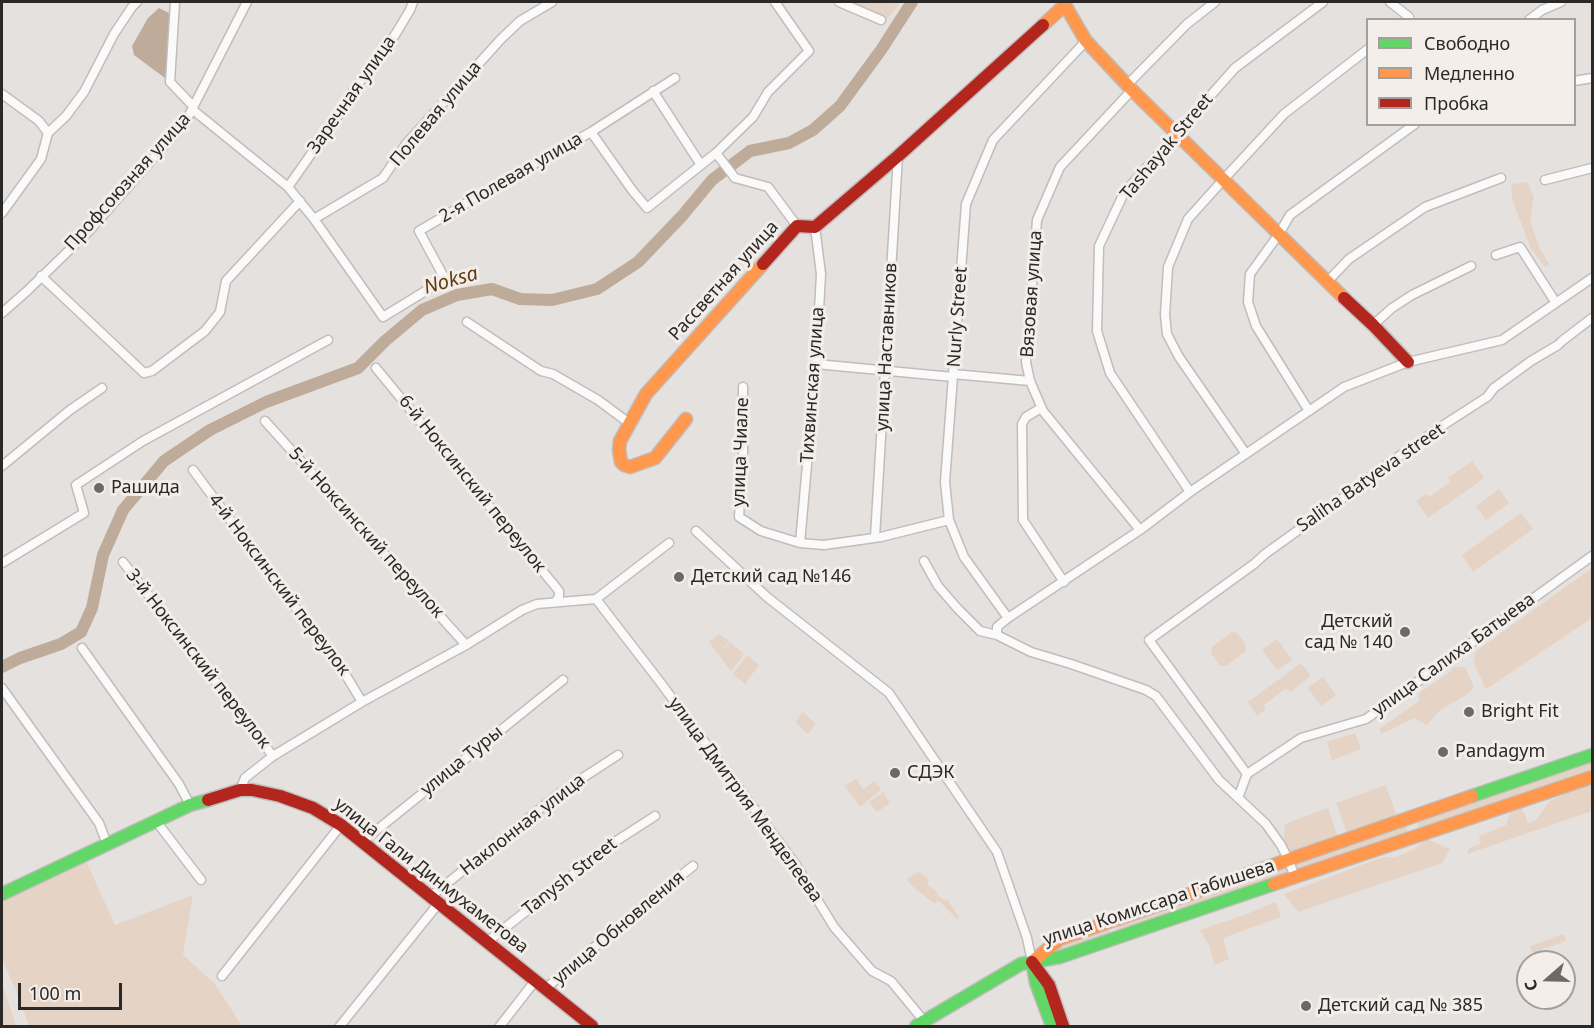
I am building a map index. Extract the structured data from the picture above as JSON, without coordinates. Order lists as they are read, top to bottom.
{
  "streets": {
    "street": [
      "Заречная улица",
      "Полевая улица",
      "Tashayak Street",
      "2-я Полевая улица",
      "Профсоюзная улица",
      "Рассветная улица",
      "Вязовая улица",
      "Nurly Street",
      "улица Наставников",
      "Тихвинская улица",
      "улица Чиале",
      "6-й Ноксинский переулок",
      "5-й Ноксинский переулок",
      "4-й Ноксинский переулок",
      "улица Салиха Батыева",
      "3-й Ноксинский переулок",
      "улица Туры",
      "улица Дмитрия Менделеева",
      "Наклонная улица",
      "улица Гали Динмухаметова",
      "Tanysh Street",
      "улица Комиссара Габишева",
      "улица Обновления"
    ]
  },
  "crossings": [
    ["Полевая улица", "2-я Полевая улица"],
    ["Рассветная улица", "Тихвинская улица"],
    ["Тихвинская улица", "улица Чиале"],
    ["улица Туры", "улица Гали Динмухаметова"],
    ["Наклонная улица", "улица Гали Динмухаметова"],
    ["улица Гали Динмухаметова", "Tanysh Street"],
    ["улица Гали Динмухаметова", "улица Обновления"]
  ],
  "water": ["Noksa"],
  "places": [
    "Рашида",
    "Детский сад №146",
    "Детский сад № 140",
    "Bright Fit",
    "Pandagym",
    "СДЭК",
    "Детский сад № 385"
  ],
  "legend": ["Свободно", "Медленно", "Пробка"],
  "scale_bar": "100 m",
  "north": "left"
}
